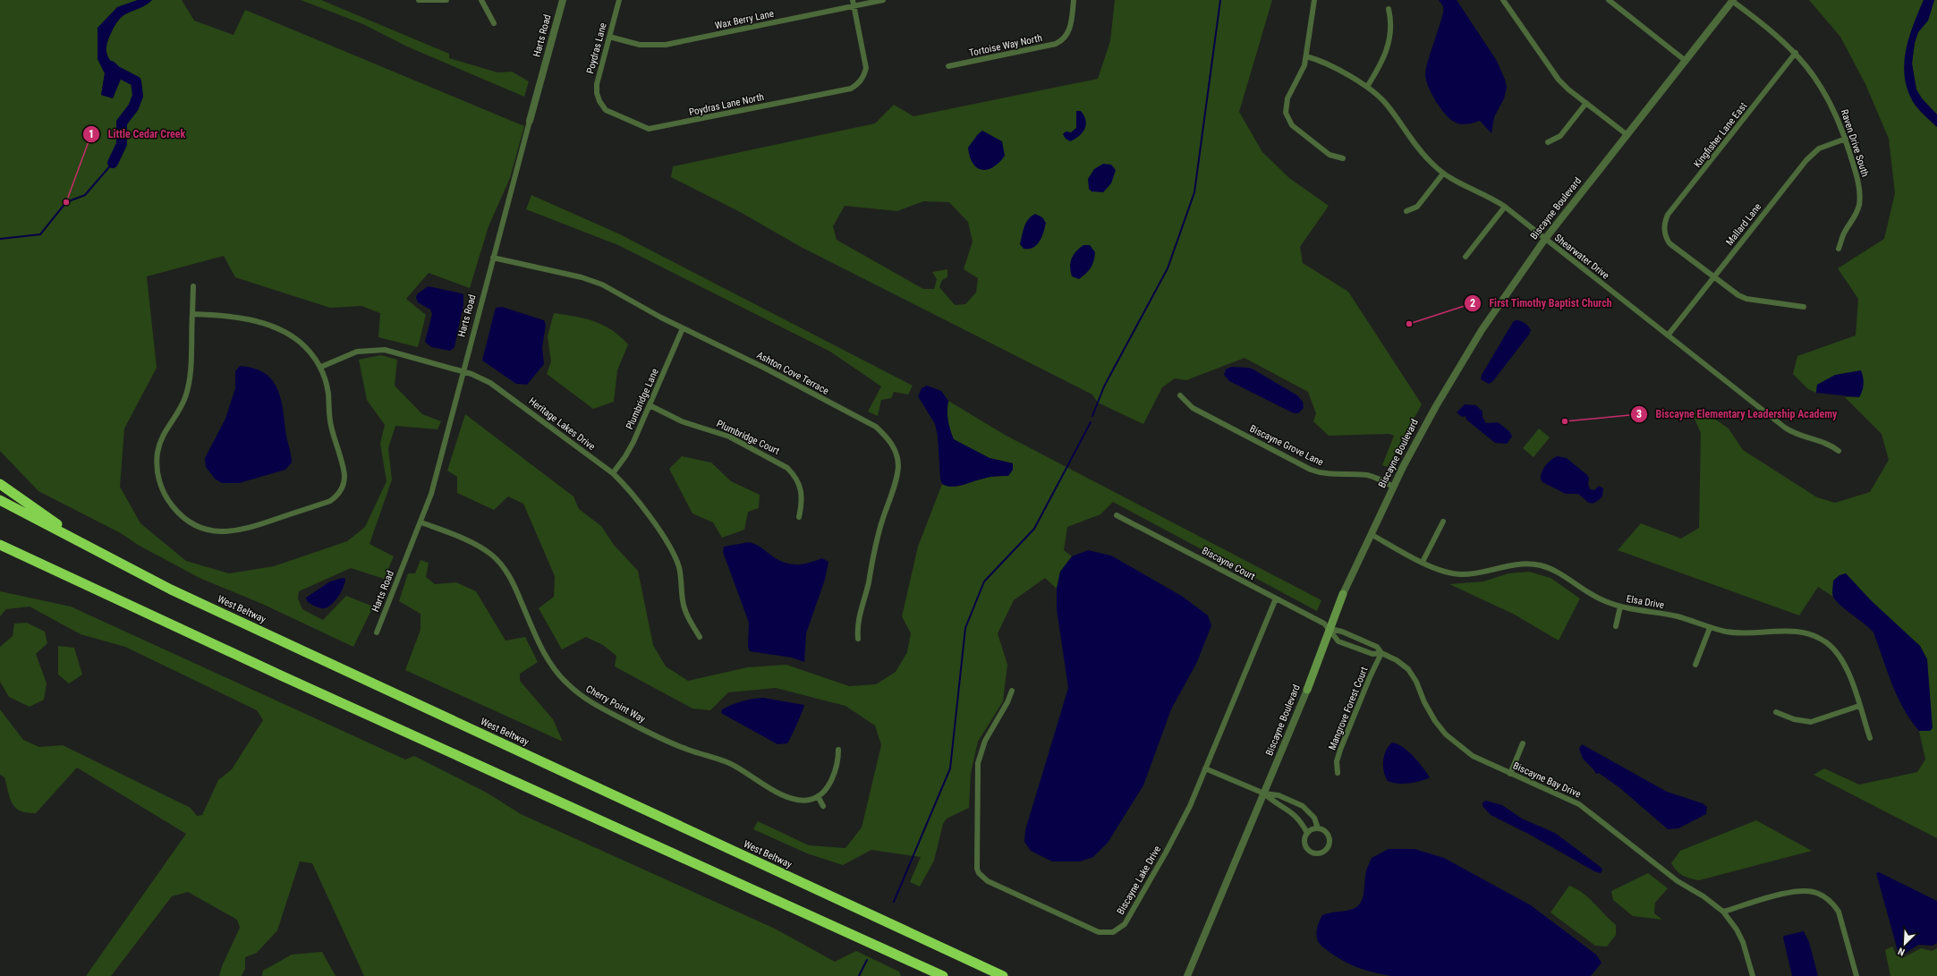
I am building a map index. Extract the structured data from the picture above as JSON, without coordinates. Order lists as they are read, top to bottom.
{
  "streets": {
    "highway": ["West Beltway"],
    "main road": ["Biscayne Boulevard"],
    "street": [
      "Wax Berry Lane",
      "Harts Road",
      "Tortoise Way North",
      "Poydras Lane",
      "Poydras Lane North",
      "Kingfisher Lane East",
      "Raven Drive South",
      "Mallard Lane",
      "Shearwater Drive",
      "Ashton Cove Terrace",
      "Plumbridge Lane",
      "Heritage Lakes Drive",
      "Plumbridge Court",
      "Biscayne Grove Lane",
      "Biscayne Court",
      "Elsa Drive",
      "Cherry Point Way",
      "Mangrove Forest Court",
      "Biscayne Bay Drive",
      "Biscayne Lake Drive"
    ]
  },
  "crossings": [
    ["Wax Berry Lane", "Poydras Lane"],
    ["Wax Berry Lane", "Poydras Lane North"],
    ["Harts Road", "Ashton Cove Terrace"],
    ["Harts Road", "Heritage Lakes Drive"],
    ["Harts Road", "Cherry Point Way"],
    ["Poydras Lane", "Poydras Lane North"],
    ["Kingfisher Lane East", "Raven Drive South"],
    ["Kingfisher Lane East", "Mallard Lane"],
    ["Raven Drive South", "Biscayne Boulevard"],
    ["Raven Drive South", "Mallard Lane"],
    ["Biscayne Boulevard", "Shearwater Drive"],
    ["Biscayne Boulevard", "Biscayne Grove Lane"],
    ["Biscayne Boulevard", "Biscayne Court"],
    ["Biscayne Boulevard", "Elsa Drive"],
    ["Biscayne Boulevard", "Biscayne Bay Drive"],
    ["Mallard Lane", "Shearwater Drive"],
    ["Ashton Cove Terrace", "Plumbridge Lane"],
    ["Plumbridge Lane", "Heritage Lakes Drive"],
    ["Plumbridge Lane", "Plumbridge Court"],
    ["Biscayne Court", "Biscayne Bay Drive"],
    ["Biscayne Court", "Biscayne Lake Drive"],
    ["Mangrove Forest Court", "Biscayne Bay Drive"]
  ],
  "places": ["Little Cedar Creek", "First Timothy Baptist Church", "Biscayne Elementary Leadership Academy"],
  "north": "bottom left"
}
